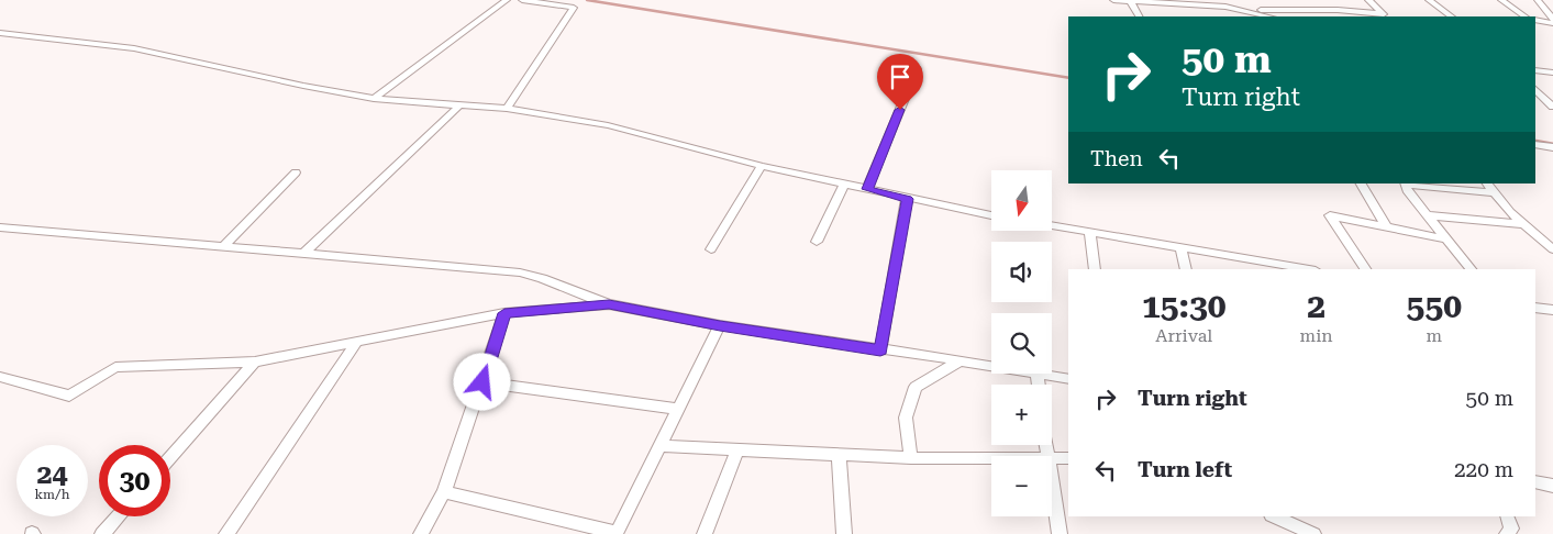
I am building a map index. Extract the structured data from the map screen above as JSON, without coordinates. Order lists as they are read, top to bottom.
{
  "north": "bottom",
  "page": {
    "turn": ["50 m", "Turn right"],
    "then": "Then",
    "map_buttons": ["+", "−"],
    "eta": [
      "15:30",
      "Arrival",
      "2",
      "min",
      "550",
      "m"
    ],
    "list": [
      {
        "name": "Turn right",
        "value": "50 m"
      },
      {
        "name": "Turn left",
        "value": "220 m"
      }
    ],
    "speed": "24 km/h",
    "limit": "30"
  }
}
